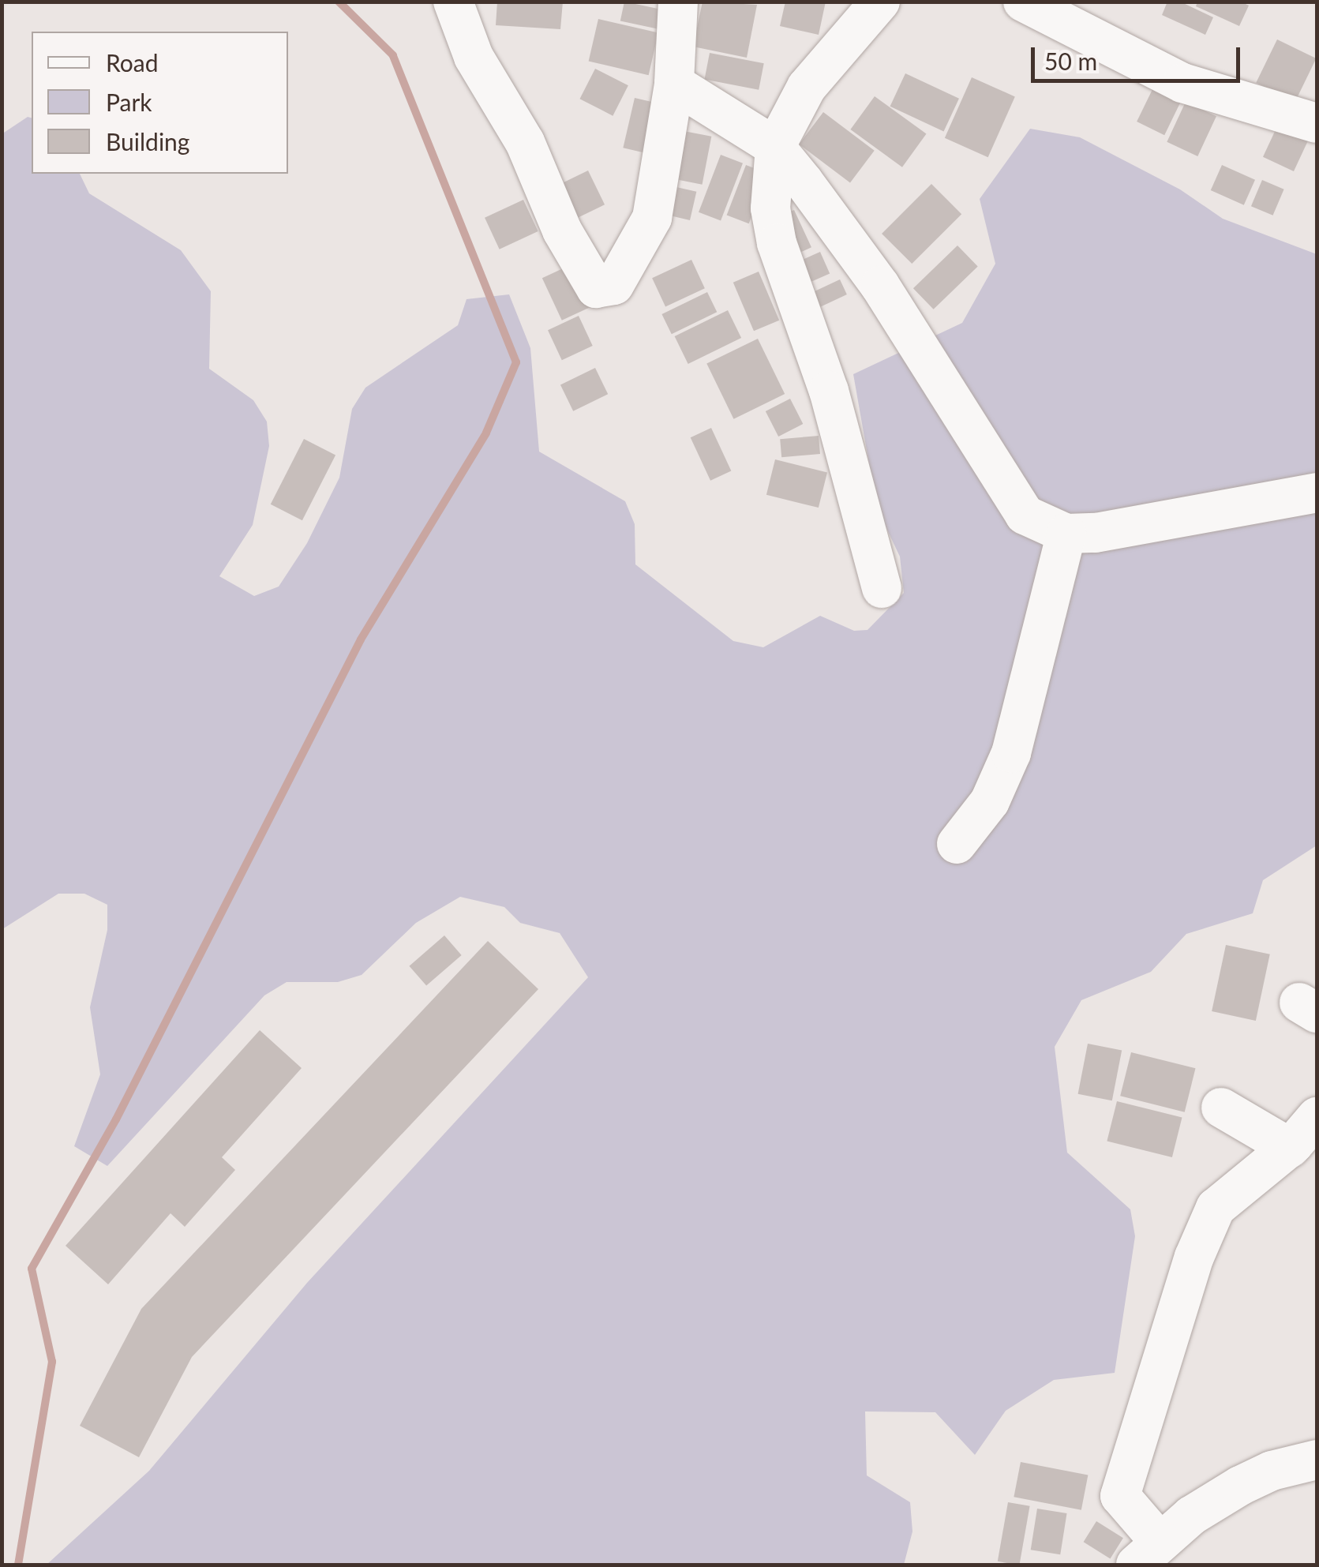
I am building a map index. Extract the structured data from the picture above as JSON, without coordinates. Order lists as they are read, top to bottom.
{
  "legend": ["Road", "Park", "Building"],
  "scale_bar": "50 m"
}
